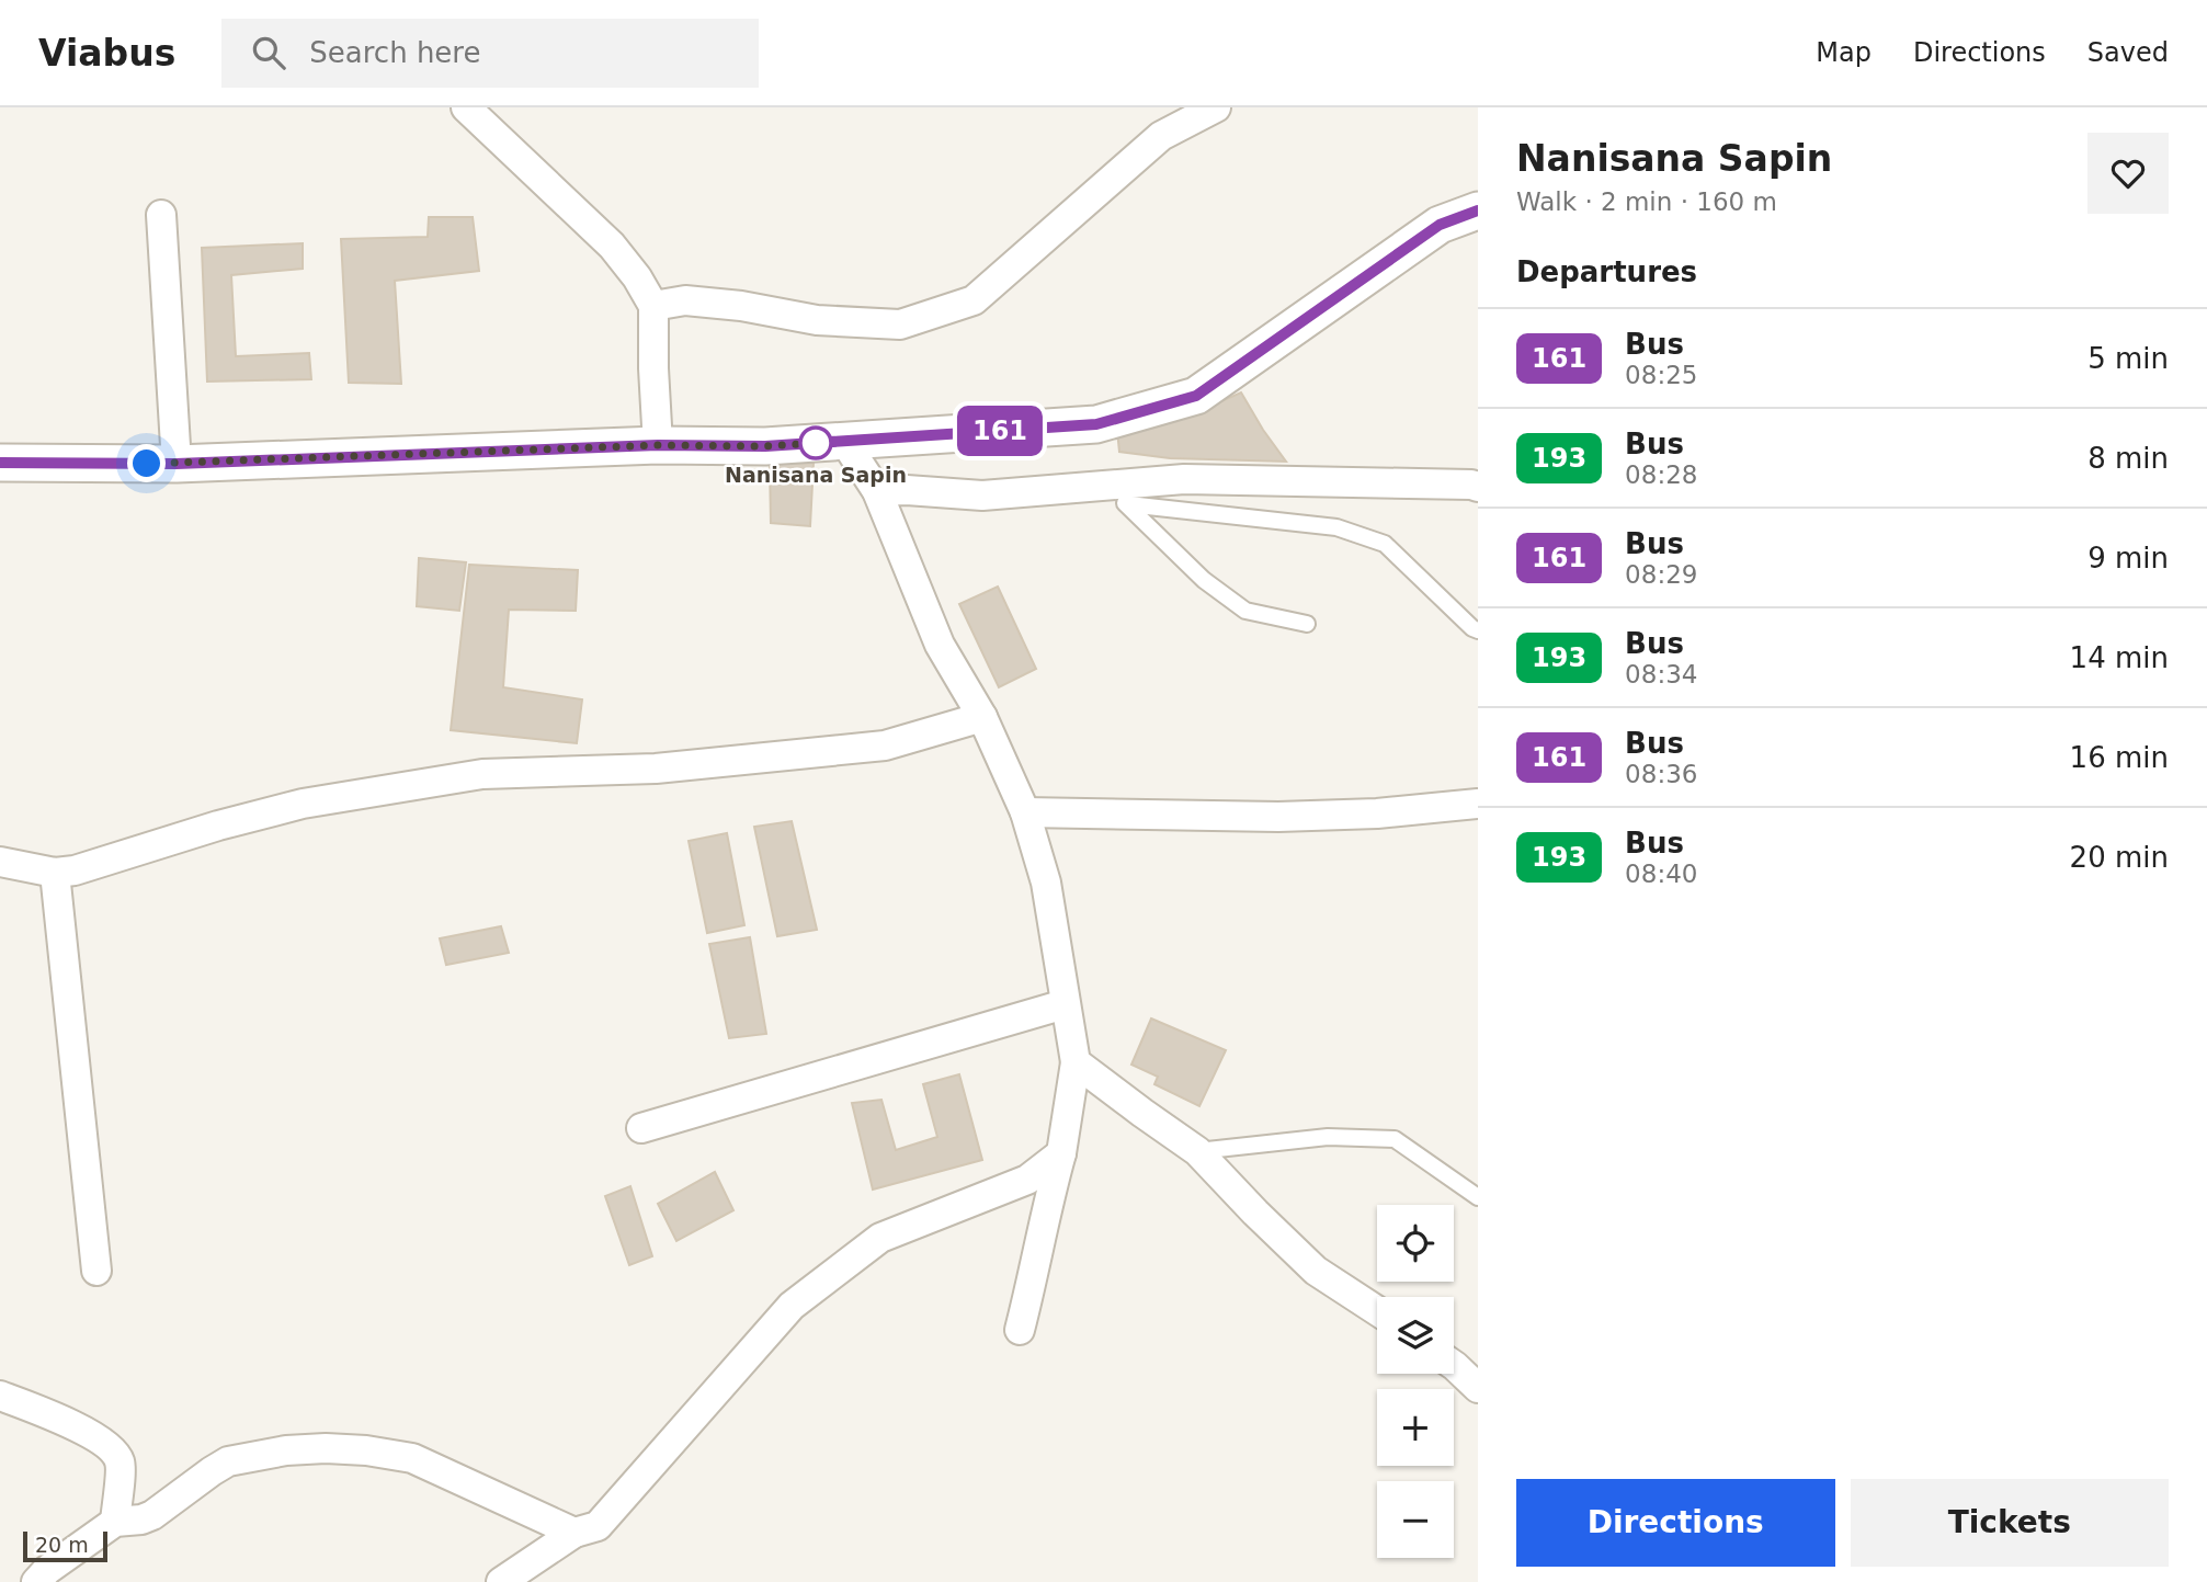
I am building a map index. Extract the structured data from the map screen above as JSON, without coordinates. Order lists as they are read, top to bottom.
{
  "places": ["Nanisana Sapin"],
  "lines": ["bus line 161"],
  "scale_bar": "20 m",
  "page": {
    "header": "Viabus",
    "search": "Search here",
    "nav": ["Map", "Directions", "Saved"],
    "on_map": "161",
    "heading": [
      ["Nanisana Sapin", "Walk · 2 min · 160 m"],
      "Departures"
    ],
    "list": [
      {
        "mark": "161",
        "name": "Bus",
        "note": "08:25",
        "value": "5 min"
      },
      {
        "mark": "193",
        "name": "Bus",
        "note": "08:28",
        "value": "8 min"
      },
      {
        "mark": "161",
        "name": "Bus",
        "note": "08:29",
        "value": "9 min"
      },
      {
        "mark": "193",
        "name": "Bus",
        "note": "08:34",
        "value": "14 min"
      },
      {
        "mark": "161",
        "name": "Bus",
        "note": "08:36",
        "value": "16 min"
      },
      {
        "mark": "193",
        "name": "Bus",
        "note": "08:40",
        "value": "20 min"
      }
    ],
    "map_buttons": ["+", "−"],
    "buttons": ["Directions", "Tickets"],
    "scale": "20 m"
  }
}
